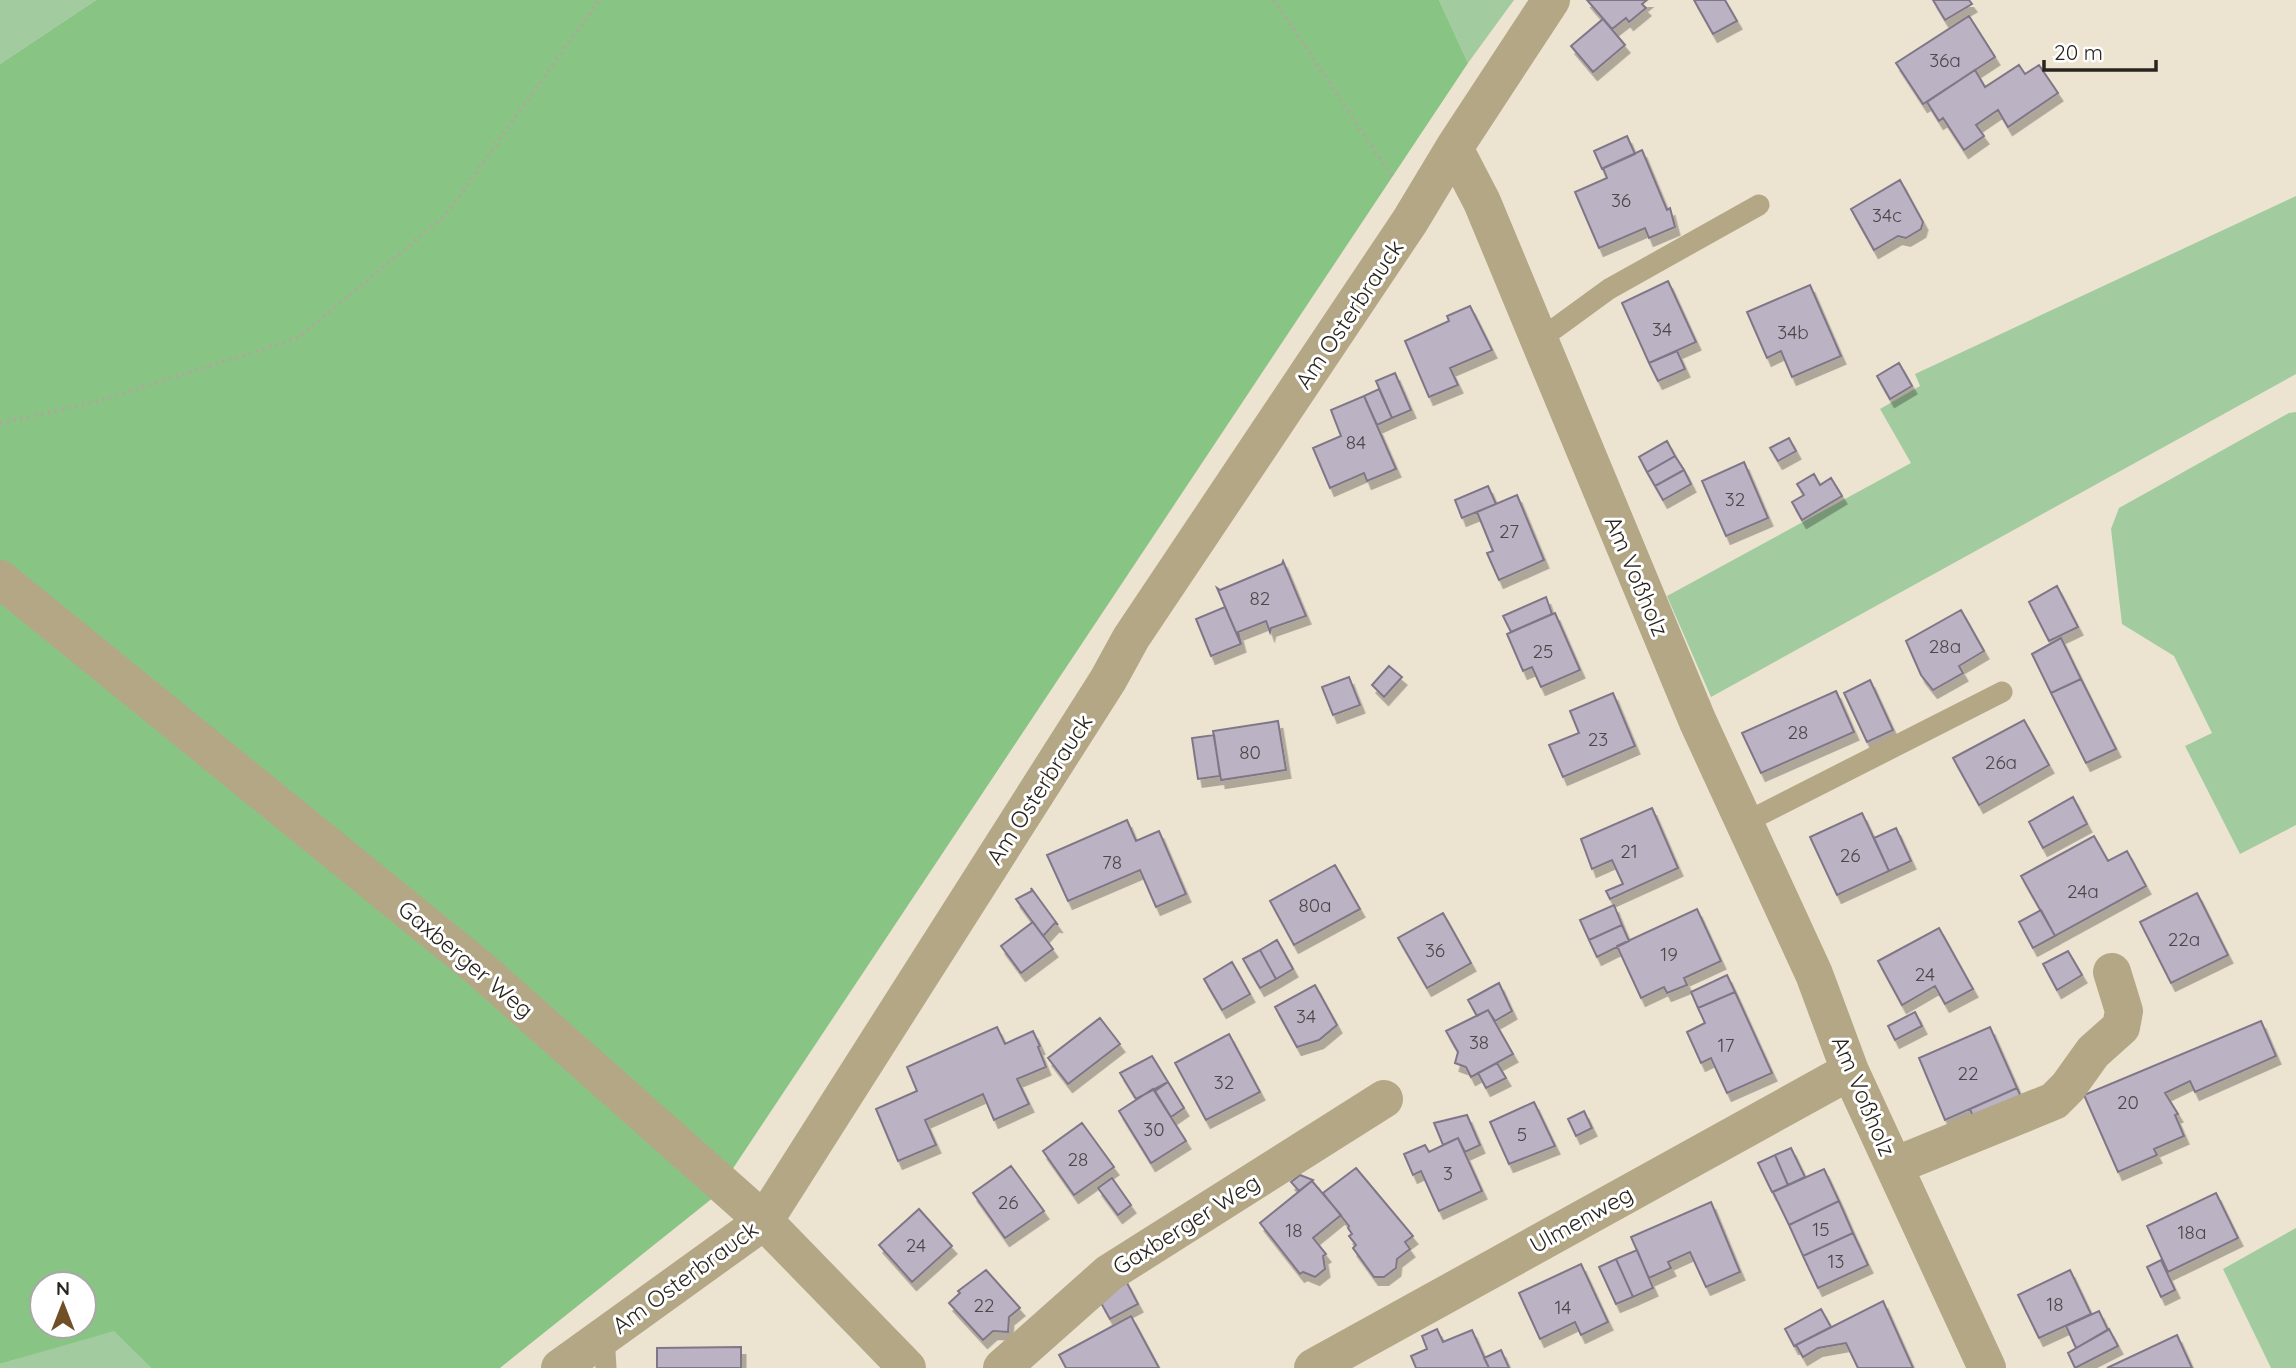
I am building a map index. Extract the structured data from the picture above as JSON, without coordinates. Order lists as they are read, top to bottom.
{
  "streets": {
    "street": [
      "Am Osterbrauck",
      "Am Voßholz",
      "Gaxberger Weg",
      "Ulmenweg"
    ]
  },
  "crossings": [
    ["Am Osterbrauck", "Am Voßholz"],
    ["Am Osterbrauck", "Gaxberger Weg"],
    ["Am Voßholz", "Ulmenweg"]
  ],
  "house_numbers": [
    "36a",
    "36",
    "34c",
    "34",
    "34b",
    "84",
    "32",
    "27",
    "82",
    "28a",
    "25",
    "28",
    "23",
    "80",
    "26a",
    "21",
    "26",
    "78",
    "24a",
    "80a",
    "22a",
    "36",
    "19",
    "24",
    "34",
    "38",
    "17",
    "22",
    "32",
    "20",
    "30",
    "5",
    "28",
    "3",
    "26",
    "15",
    "18",
    "18a",
    "24",
    "13",
    "18",
    "22",
    "14"
  ],
  "scale_bar": "20 m",
  "north": "top"
}
